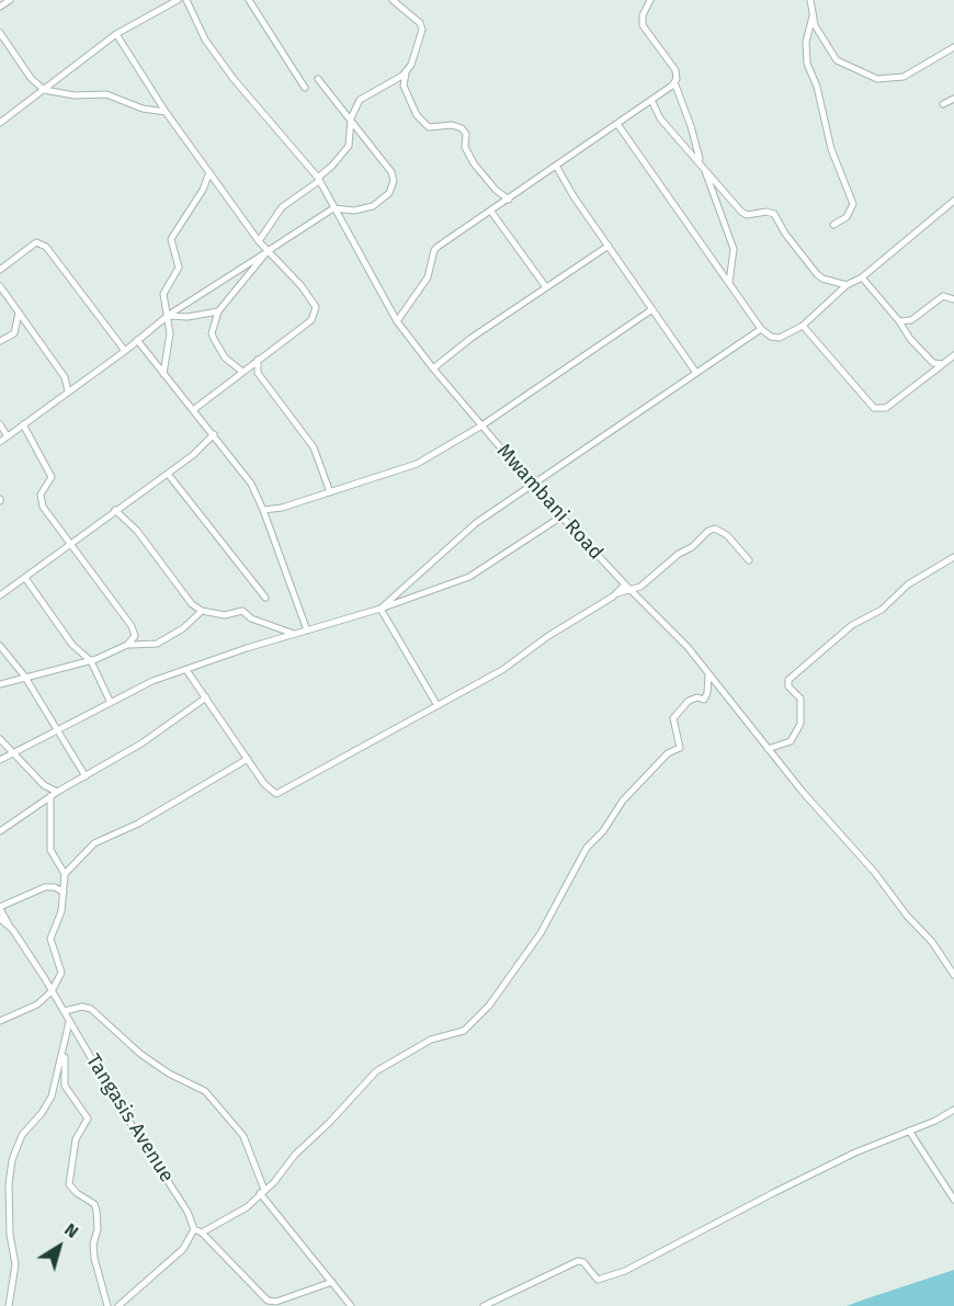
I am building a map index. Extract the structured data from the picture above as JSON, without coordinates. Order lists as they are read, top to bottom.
{
  "streets": {
    "street": ["Mwambani Road", "Tangasis Avenue"]
  },
  "north": "top right"
}
